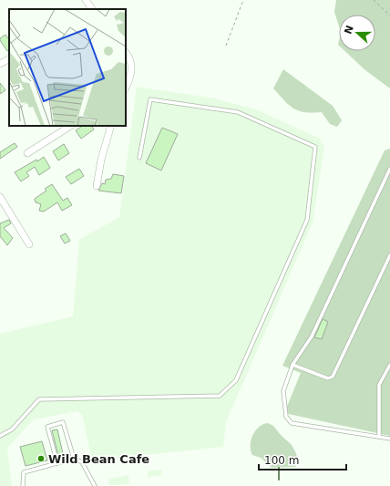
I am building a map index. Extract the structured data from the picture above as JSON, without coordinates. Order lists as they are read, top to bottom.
{
  "places": ["Wild Bean Cafe"],
  "scale_bar": "100 m",
  "north": "left"
}
